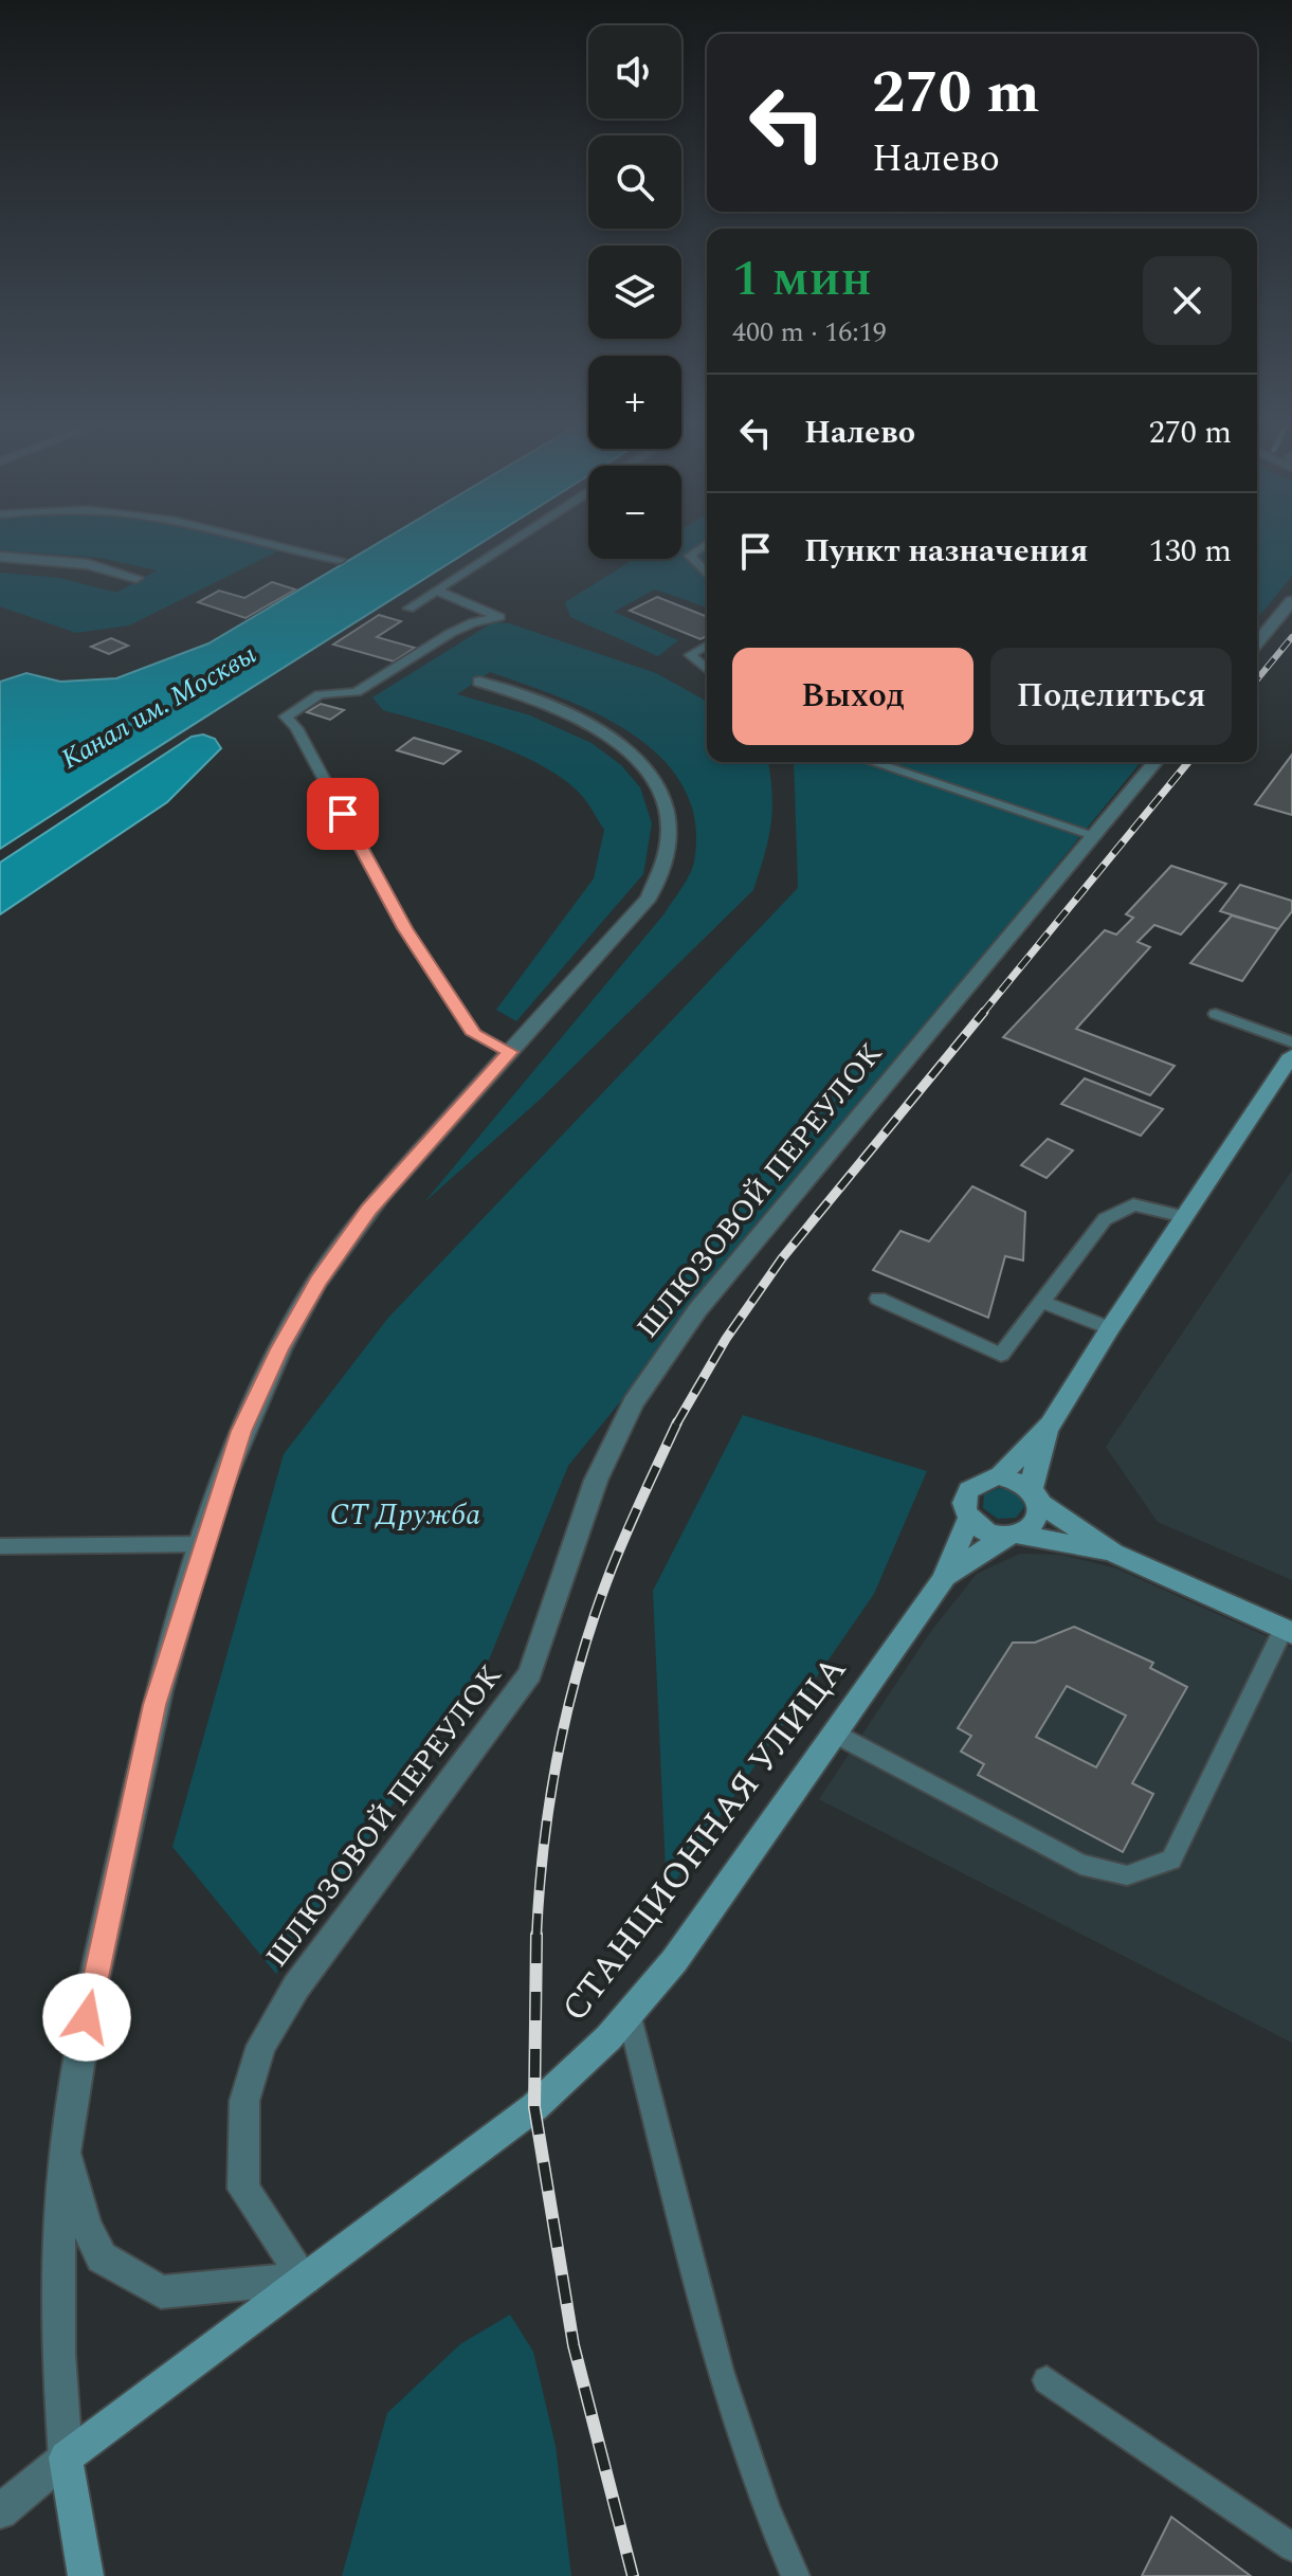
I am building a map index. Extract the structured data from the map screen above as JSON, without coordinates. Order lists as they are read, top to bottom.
{
  "streets": {
    "main road": ["СТАНЦИОННАЯ УЛИЦА"],
    "street": ["ШЛЮЗОВОЙ ПЕРЕУЛОК"]
  },
  "crossings": [
    ["ШЛЮЗОВОЙ ПЕРЕУЛОК", "СТАНЦИОННАЯ УЛИЦА"]
  ],
  "water": ["Канал им. Москвы"],
  "parks": ["СТ Дружба"],
  "page": {
    "map_buttons": ["+", "−"],
    "turn": ["270 m", "Налево"],
    "heading": ["1 мин", "400 m · 16:19"],
    "list": [
      {
        "name": "Налево",
        "value": "270 m"
      },
      {
        "name": "Пункт назначения",
        "value": "130 m"
      }
    ],
    "buttons": ["Выход", "Поделиться"]
  }
}
